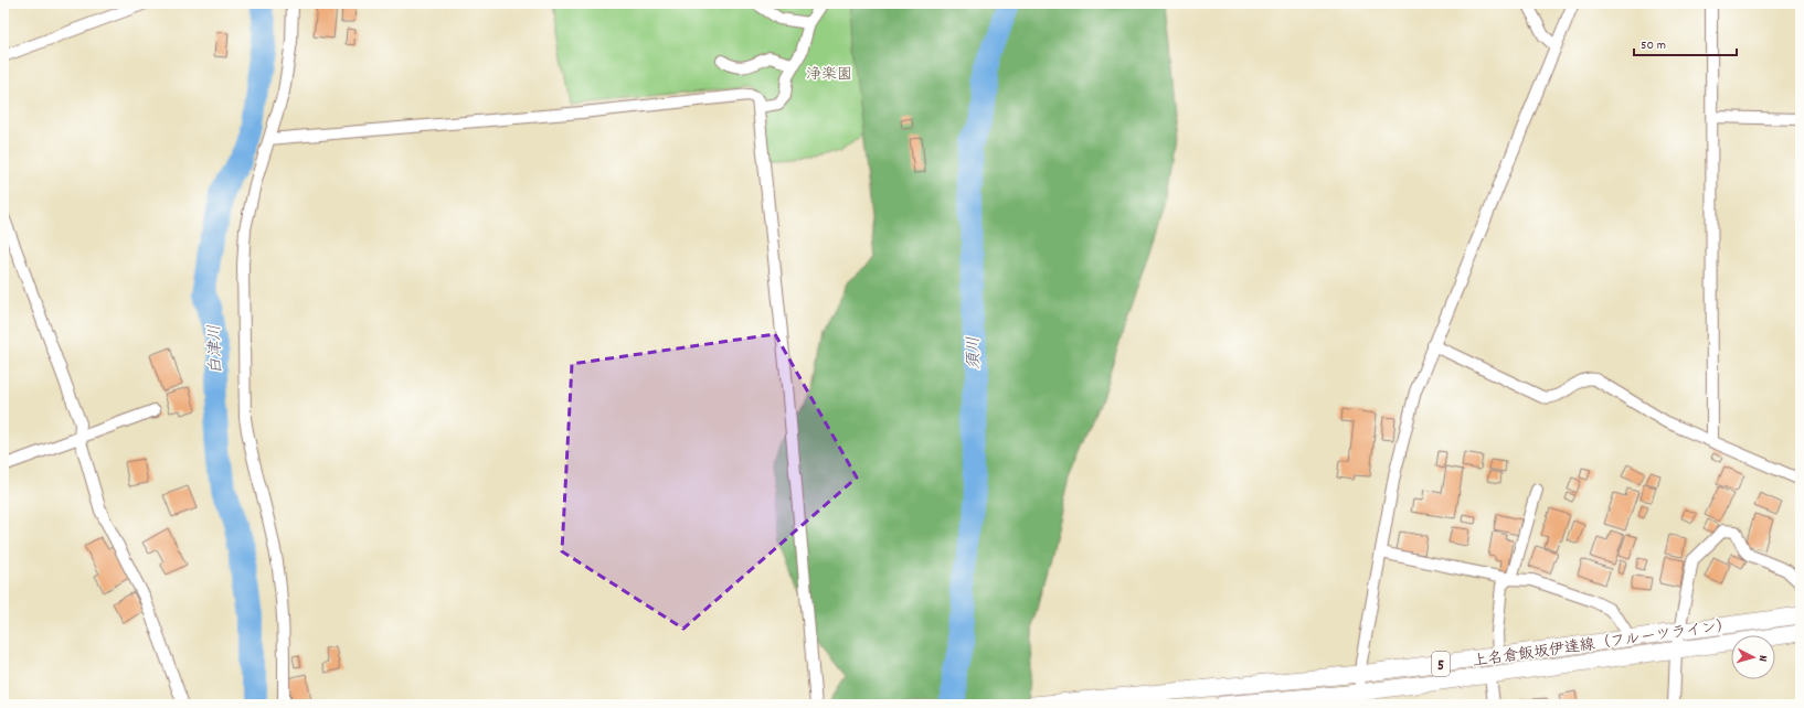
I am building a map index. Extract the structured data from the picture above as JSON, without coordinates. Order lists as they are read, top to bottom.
{
  "streets": {
    "main road": ["上名倉飯坂伊達線（フルーツライン）", "5"]
  },
  "water": ["白津川", "須川"],
  "parks": ["浄楽園"],
  "scale_bar": "50 m",
  "north": "right"
}
